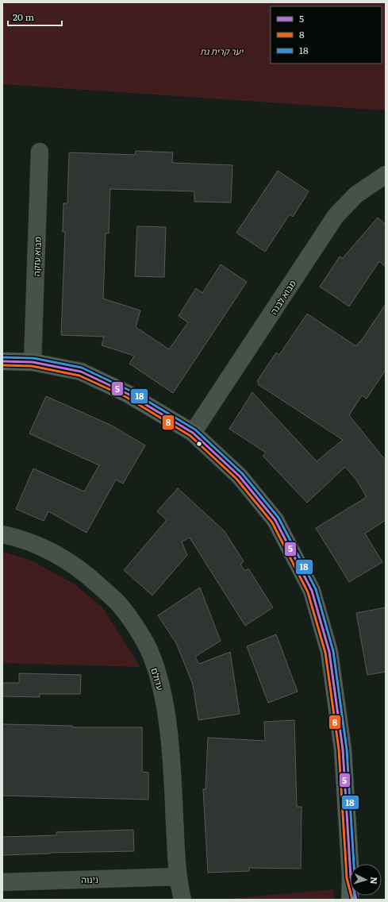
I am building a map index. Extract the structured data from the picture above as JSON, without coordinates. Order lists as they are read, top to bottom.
{
  "streets": {
    "street": [
      "מבוא עזקה",
      "מבוא לבנה",
      "עדולם",
      "נינוה"
    ]
  },
  "crossings": [
    ["עדולם", "נינוה"]
  ],
  "parks": ["יער קרית גת"],
  "lines": ["transit line 18", "transit line 5", "transit line 8"],
  "legend": ["5", "8", "18"],
  "scale_bar": "20 m",
  "north": "right"
}
